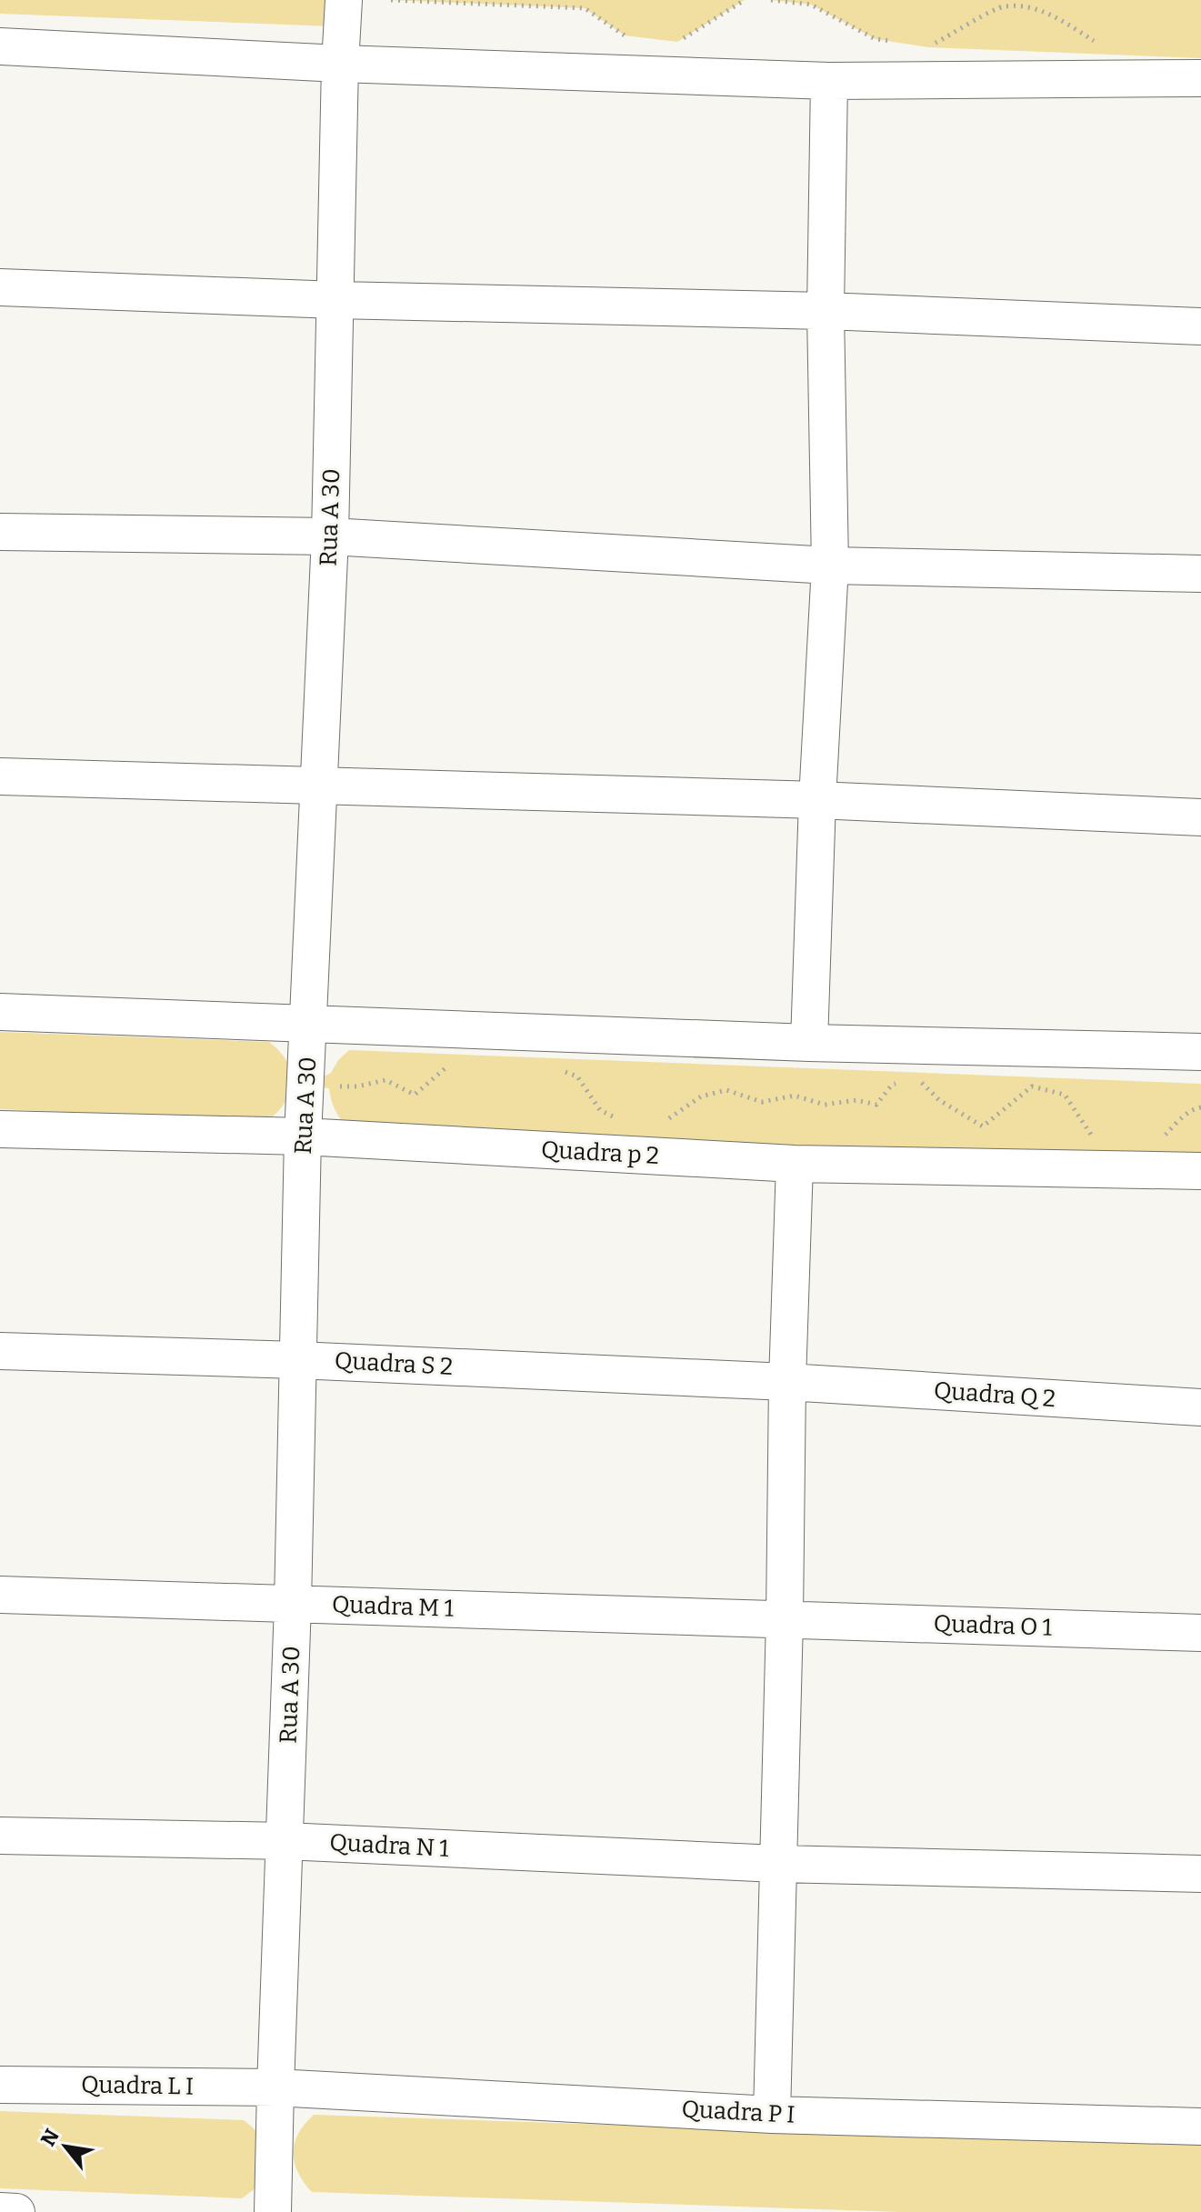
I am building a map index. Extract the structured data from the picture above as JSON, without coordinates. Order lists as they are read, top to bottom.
{
  "streets": {
    "street": [
      "Rua A 30",
      "Quadra p 2",
      "Quadra S 2",
      "Quadra Q 2",
      "Quadra M 1",
      "Quadra O 1",
      "Quadra N 1",
      "Quadra L I",
      "Quadra P I"
    ]
  },
  "crossings": [
    ["Rua A 30", "Quadra p 2"],
    ["Rua A 30", "Quadra S 2"],
    ["Rua A 30", "Quadra M 1"],
    ["Rua A 30", "Quadra N 1"],
    ["Rua A 30", "Quadra L I"],
    ["Rua A 30", "Quadra P I"],
    ["Quadra S 2", "Quadra Q 2"],
    ["Quadra M 1", "Quadra O 1"],
    ["Quadra L I", "Quadra P I"]
  ],
  "north": "top left"
}
